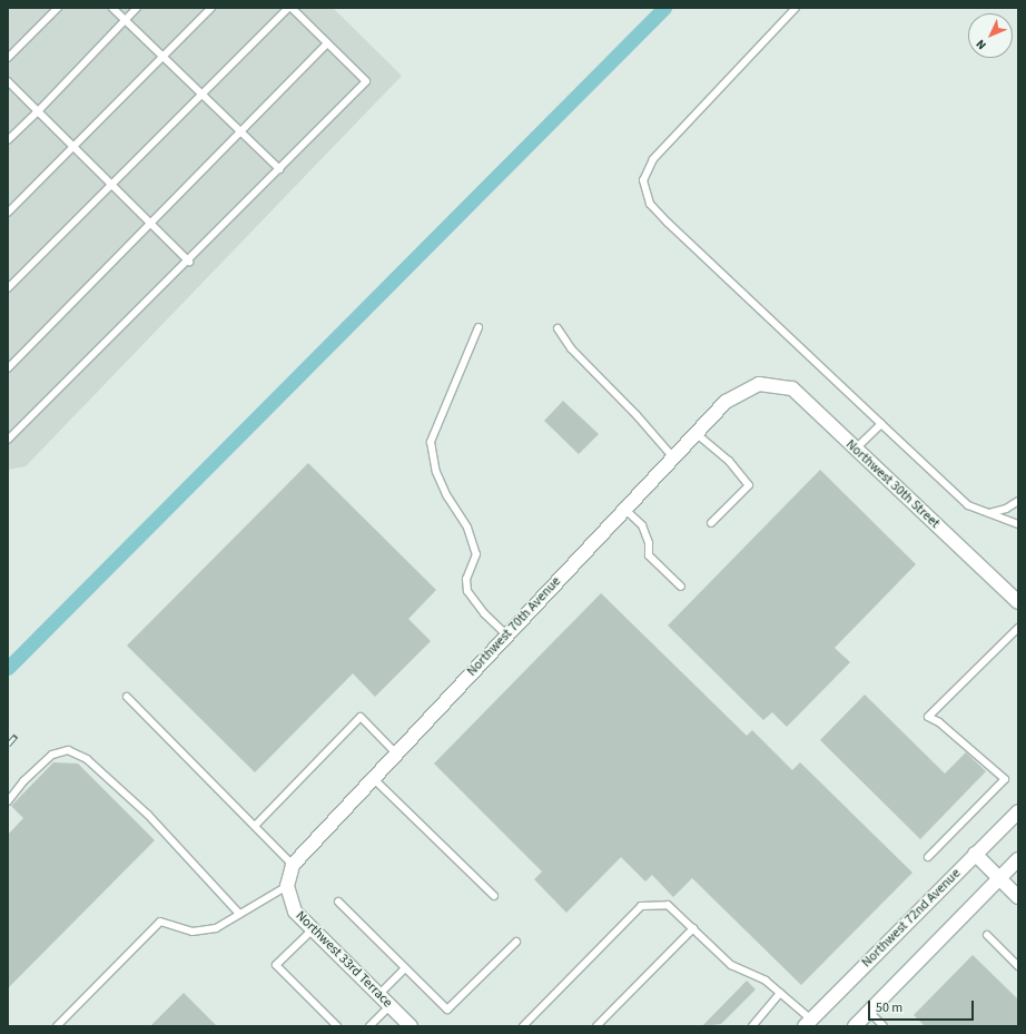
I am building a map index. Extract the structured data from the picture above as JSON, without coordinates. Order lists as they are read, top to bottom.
{
  "streets": {
    "street": [
      "Northwest 30th Street",
      "Northwest 70th Avenue",
      "Northwest 72nd Avenue",
      "Northwest 33rd Terrace"
    ]
  },
  "crossings": [
    ["Northwest 30th Street", "Northwest 70th Avenue"],
    ["Northwest 70th Avenue", "Northwest 33rd Terrace"]
  ],
  "scale_bar": "50 m",
  "north": "bottom left"
}
